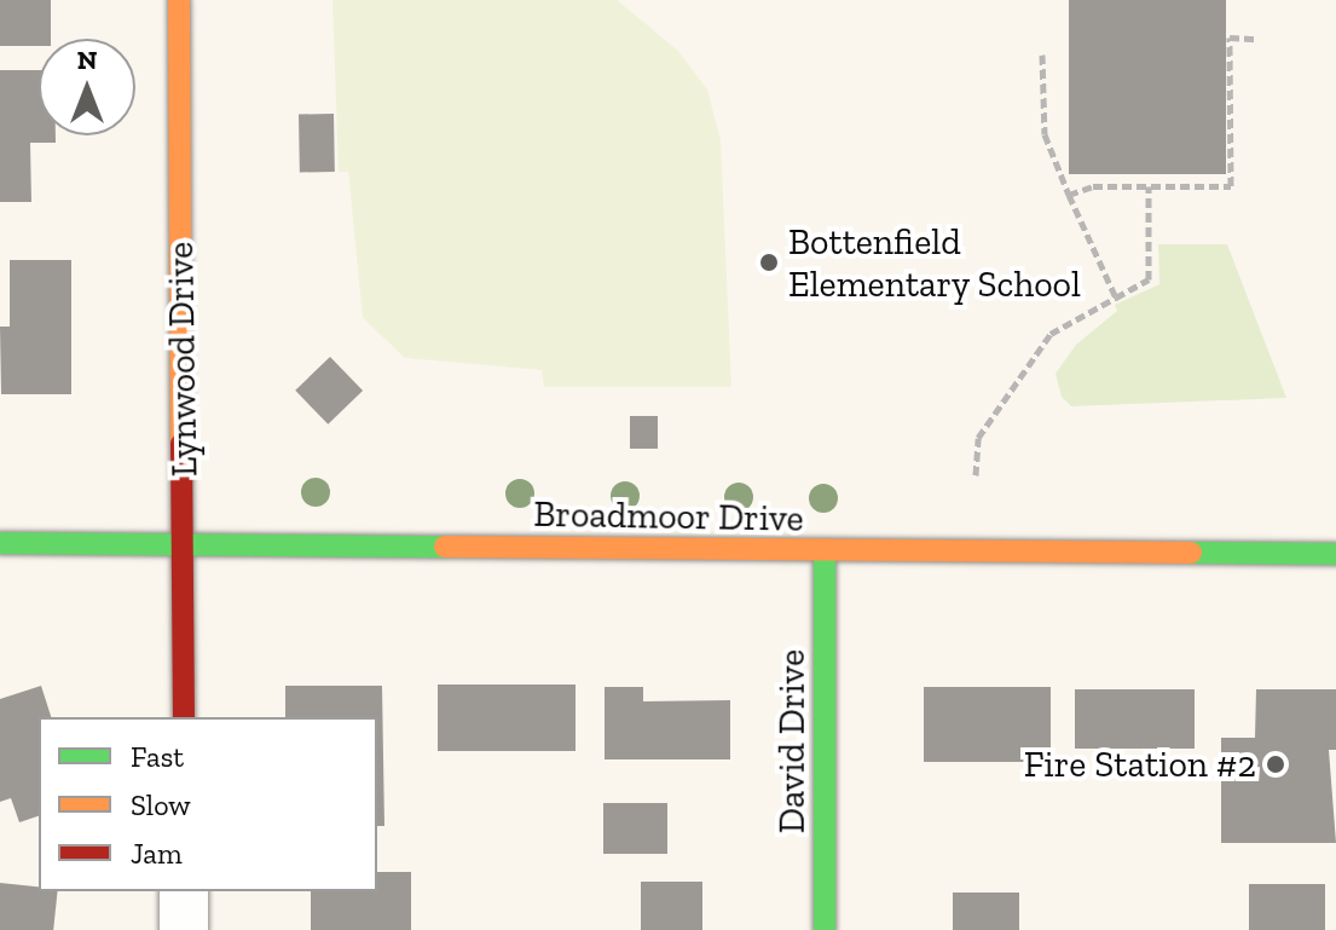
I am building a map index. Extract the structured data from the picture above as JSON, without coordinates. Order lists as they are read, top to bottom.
{
  "streets": {
    "street": ["Lynwood Drive", "Broadmoor Drive", "David Drive"]
  },
  "crossings": [
    ["Lynwood Drive", "Broadmoor Drive"],
    ["Broadmoor Drive", "David Drive"]
  ],
  "places": ["Bottenfield Elementary School", "Fire Station #2"],
  "legend": ["Fast", "Slow", "Jam"],
  "north": "top"
}
